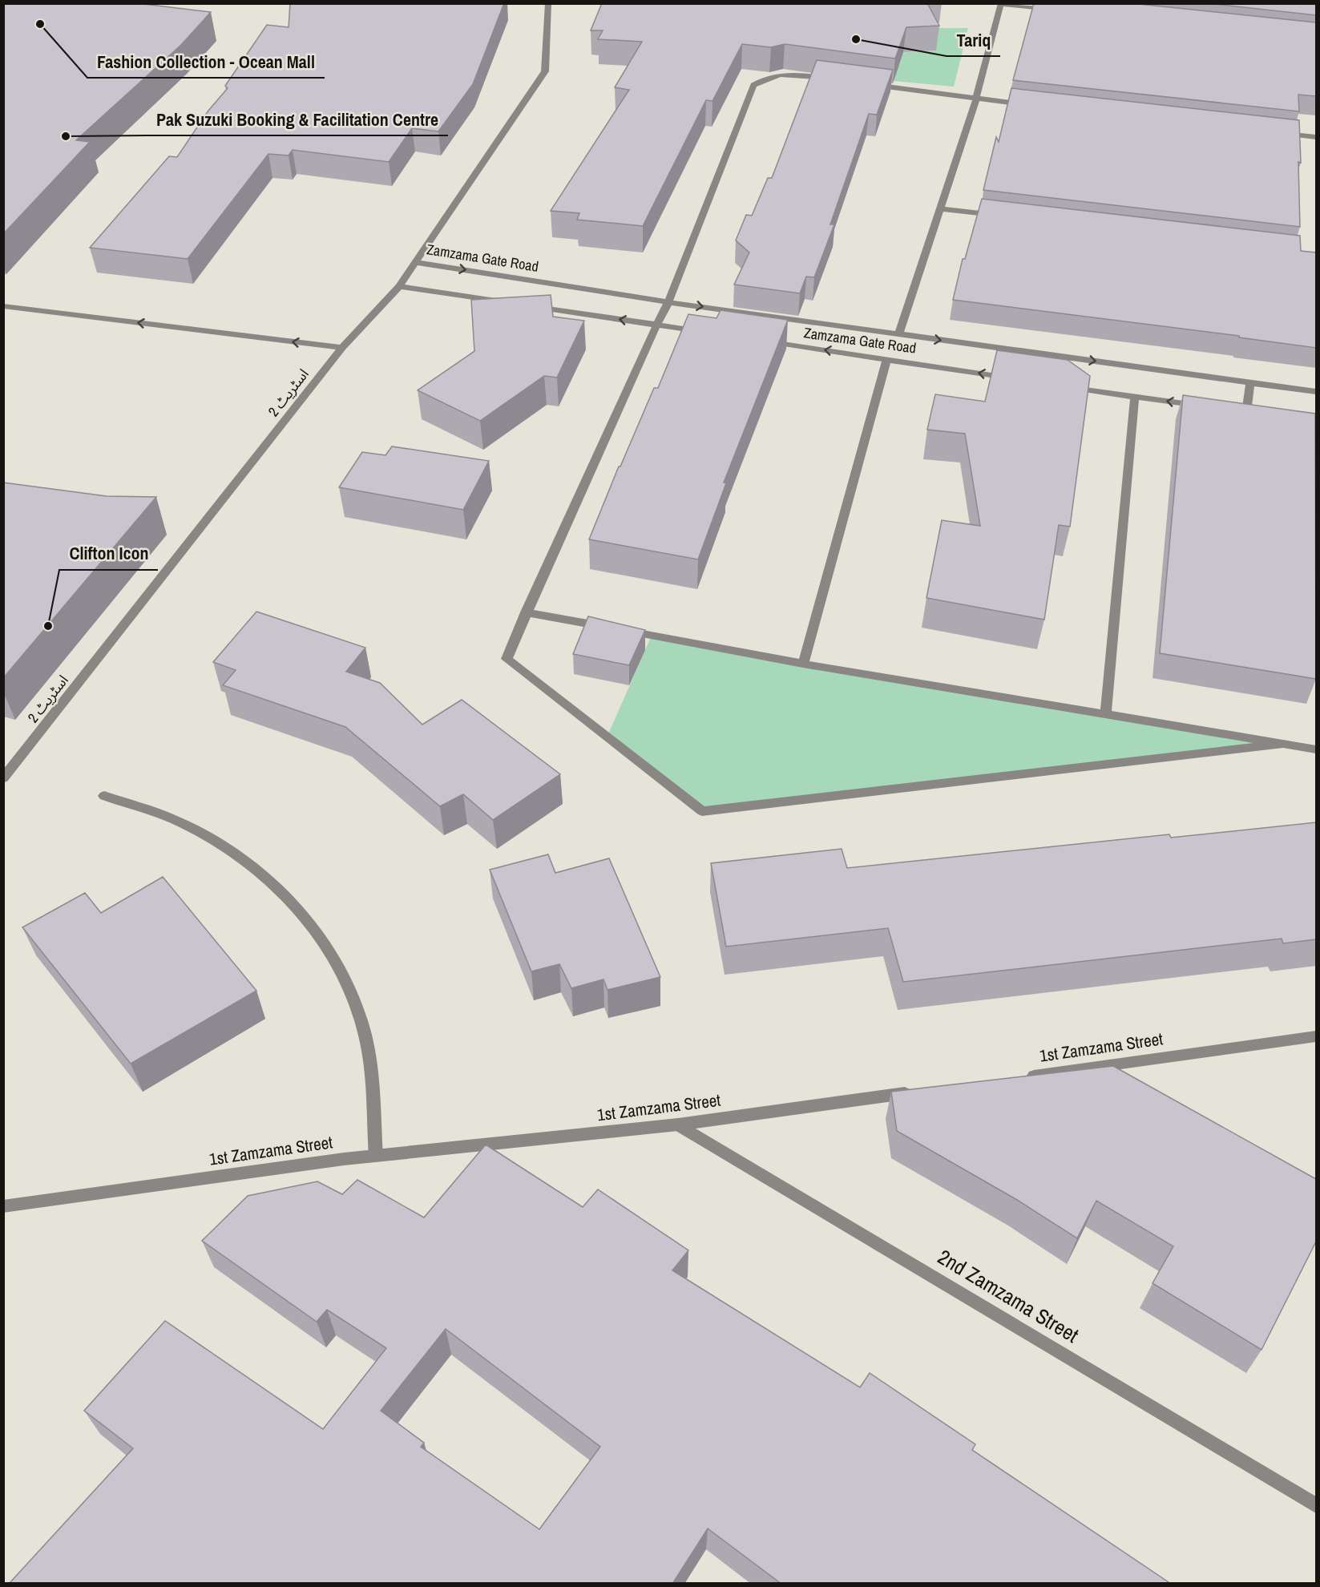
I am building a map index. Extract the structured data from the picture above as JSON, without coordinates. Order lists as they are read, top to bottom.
{
  "streets": {
    "street": [
      "Zamzama Gate Road",
      "اسٹریٹ 2",
      "1st Zamzama Street",
      "2nd Zamzama Street"
    ]
  },
  "crossings": [
    ["Zamzama Gate Road", "اسٹریٹ 2"],
    ["1st Zamzama Street", "2nd Zamzama Street"]
  ],
  "places": [
    "Fashion Collection - Ocean Mall",
    "Tariq",
    "Pak Suzuki Booking & Facilitation Centre",
    "Clifton Icon"
  ]
}
